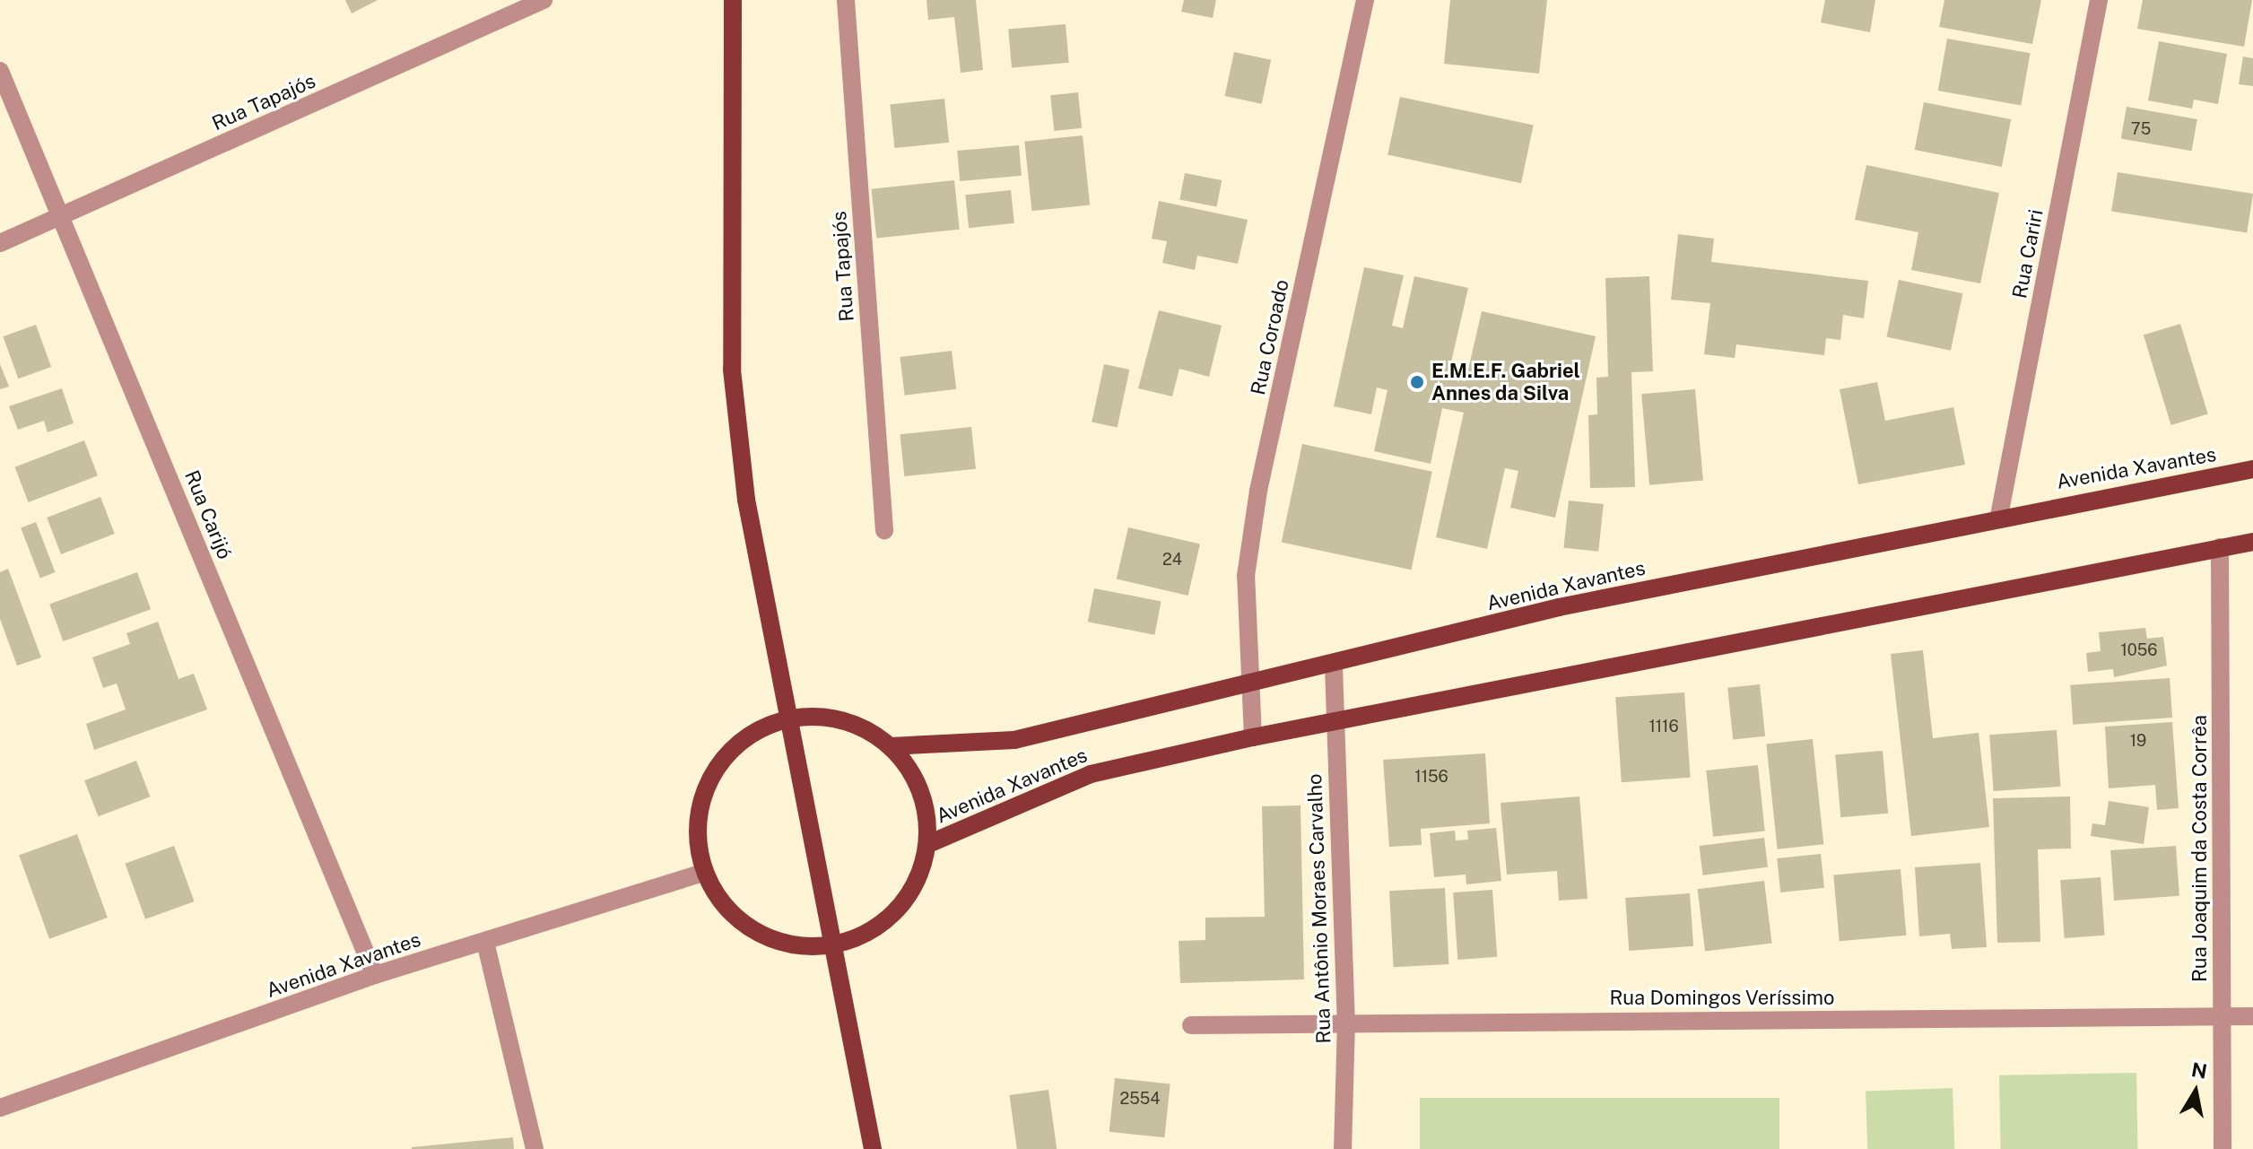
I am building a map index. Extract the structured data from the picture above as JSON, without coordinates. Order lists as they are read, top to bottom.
{
  "streets": {
    "main road": ["Avenida Xavantes"],
    "street": [
      "Rua Tapajós",
      "Rua Cariri",
      "Rua Coroado",
      "Rua Carijó",
      "Rua Joaquim da Costa Corrêa",
      "Rua Antônio Moraes Carvalho",
      "Rua Domingos Veríssimo"
    ]
  },
  "crossings": [
    ["Rua Tapajós", "Rua Carijó"],
    ["Rua Cariri", "Avenida Xavantes"],
    ["Rua Coroado", "Avenida Xavantes"],
    ["Avenida Xavantes", "Rua Carijó"],
    ["Avenida Xavantes", "Rua Joaquim da Costa Corrêa"],
    ["Avenida Xavantes", "Rua Antônio Moraes Carvalho"],
    ["Rua Joaquim da Costa Corrêa", "Rua Domingos Veríssimo"],
    ["Rua Antônio Moraes Carvalho", "Rua Domingos Veríssimo"]
  ],
  "places": ["E.M.E.F. Gabriel Annes da Silva"],
  "house_numbers": [
    "75",
    "24",
    "1056",
    "1116",
    "19",
    "1156",
    "2554"
  ],
  "north": "top"
}
